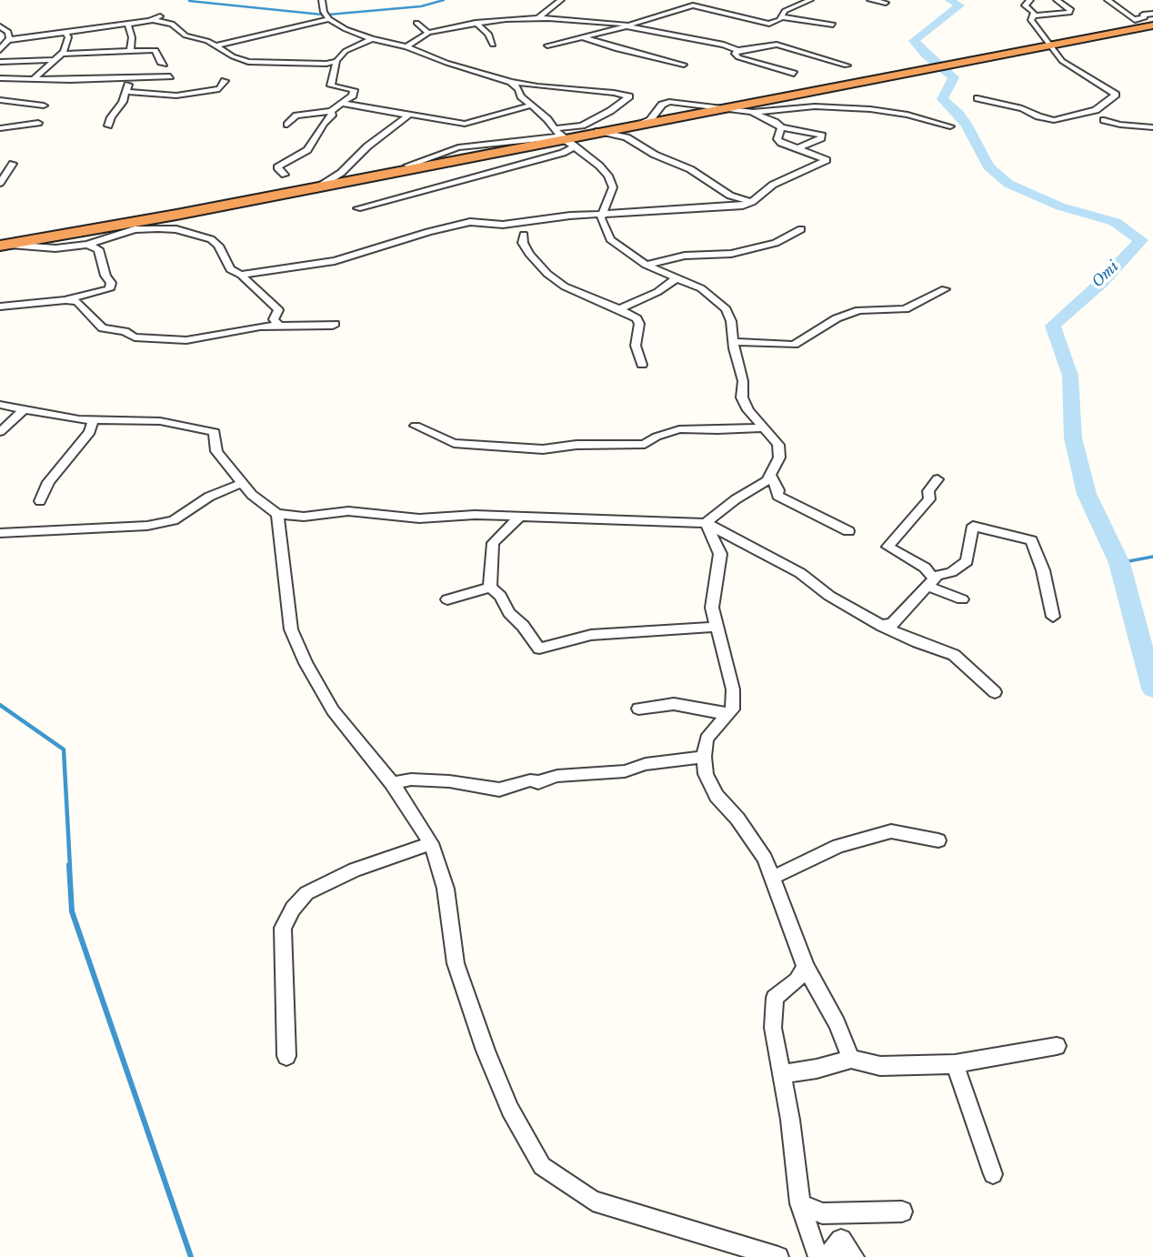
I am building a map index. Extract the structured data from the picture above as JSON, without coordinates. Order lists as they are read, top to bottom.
{
  "water": ["Omi"]
}
